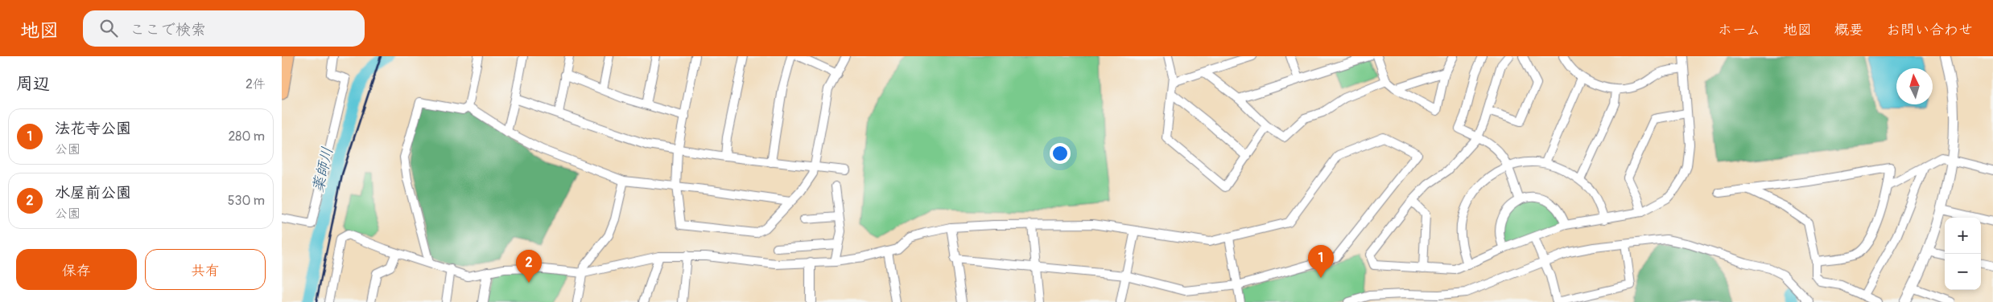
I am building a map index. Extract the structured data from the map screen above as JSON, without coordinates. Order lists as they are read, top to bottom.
{
  "water": ["薬師川"],
  "north": "top",
  "page": {
    "header": "地図",
    "search": "ここで検索",
    "nav": [
      "ホーム",
      "地図",
      "概要",
      "お問い合わせ"
    ],
    "heading": ["周辺", "2件"],
    "list": [
      {
        "mark": "1",
        "name": "法花寺公園",
        "note": "公園",
        "value": "280 m"
      },
      {
        "mark": "2",
        "name": "水屋前公園",
        "note": "公園",
        "value": "530 m"
      }
    ],
    "map_buttons": ["+", "−"],
    "buttons": ["保存", "共有"],
    "pins": ["1", "2"]
  }
}
